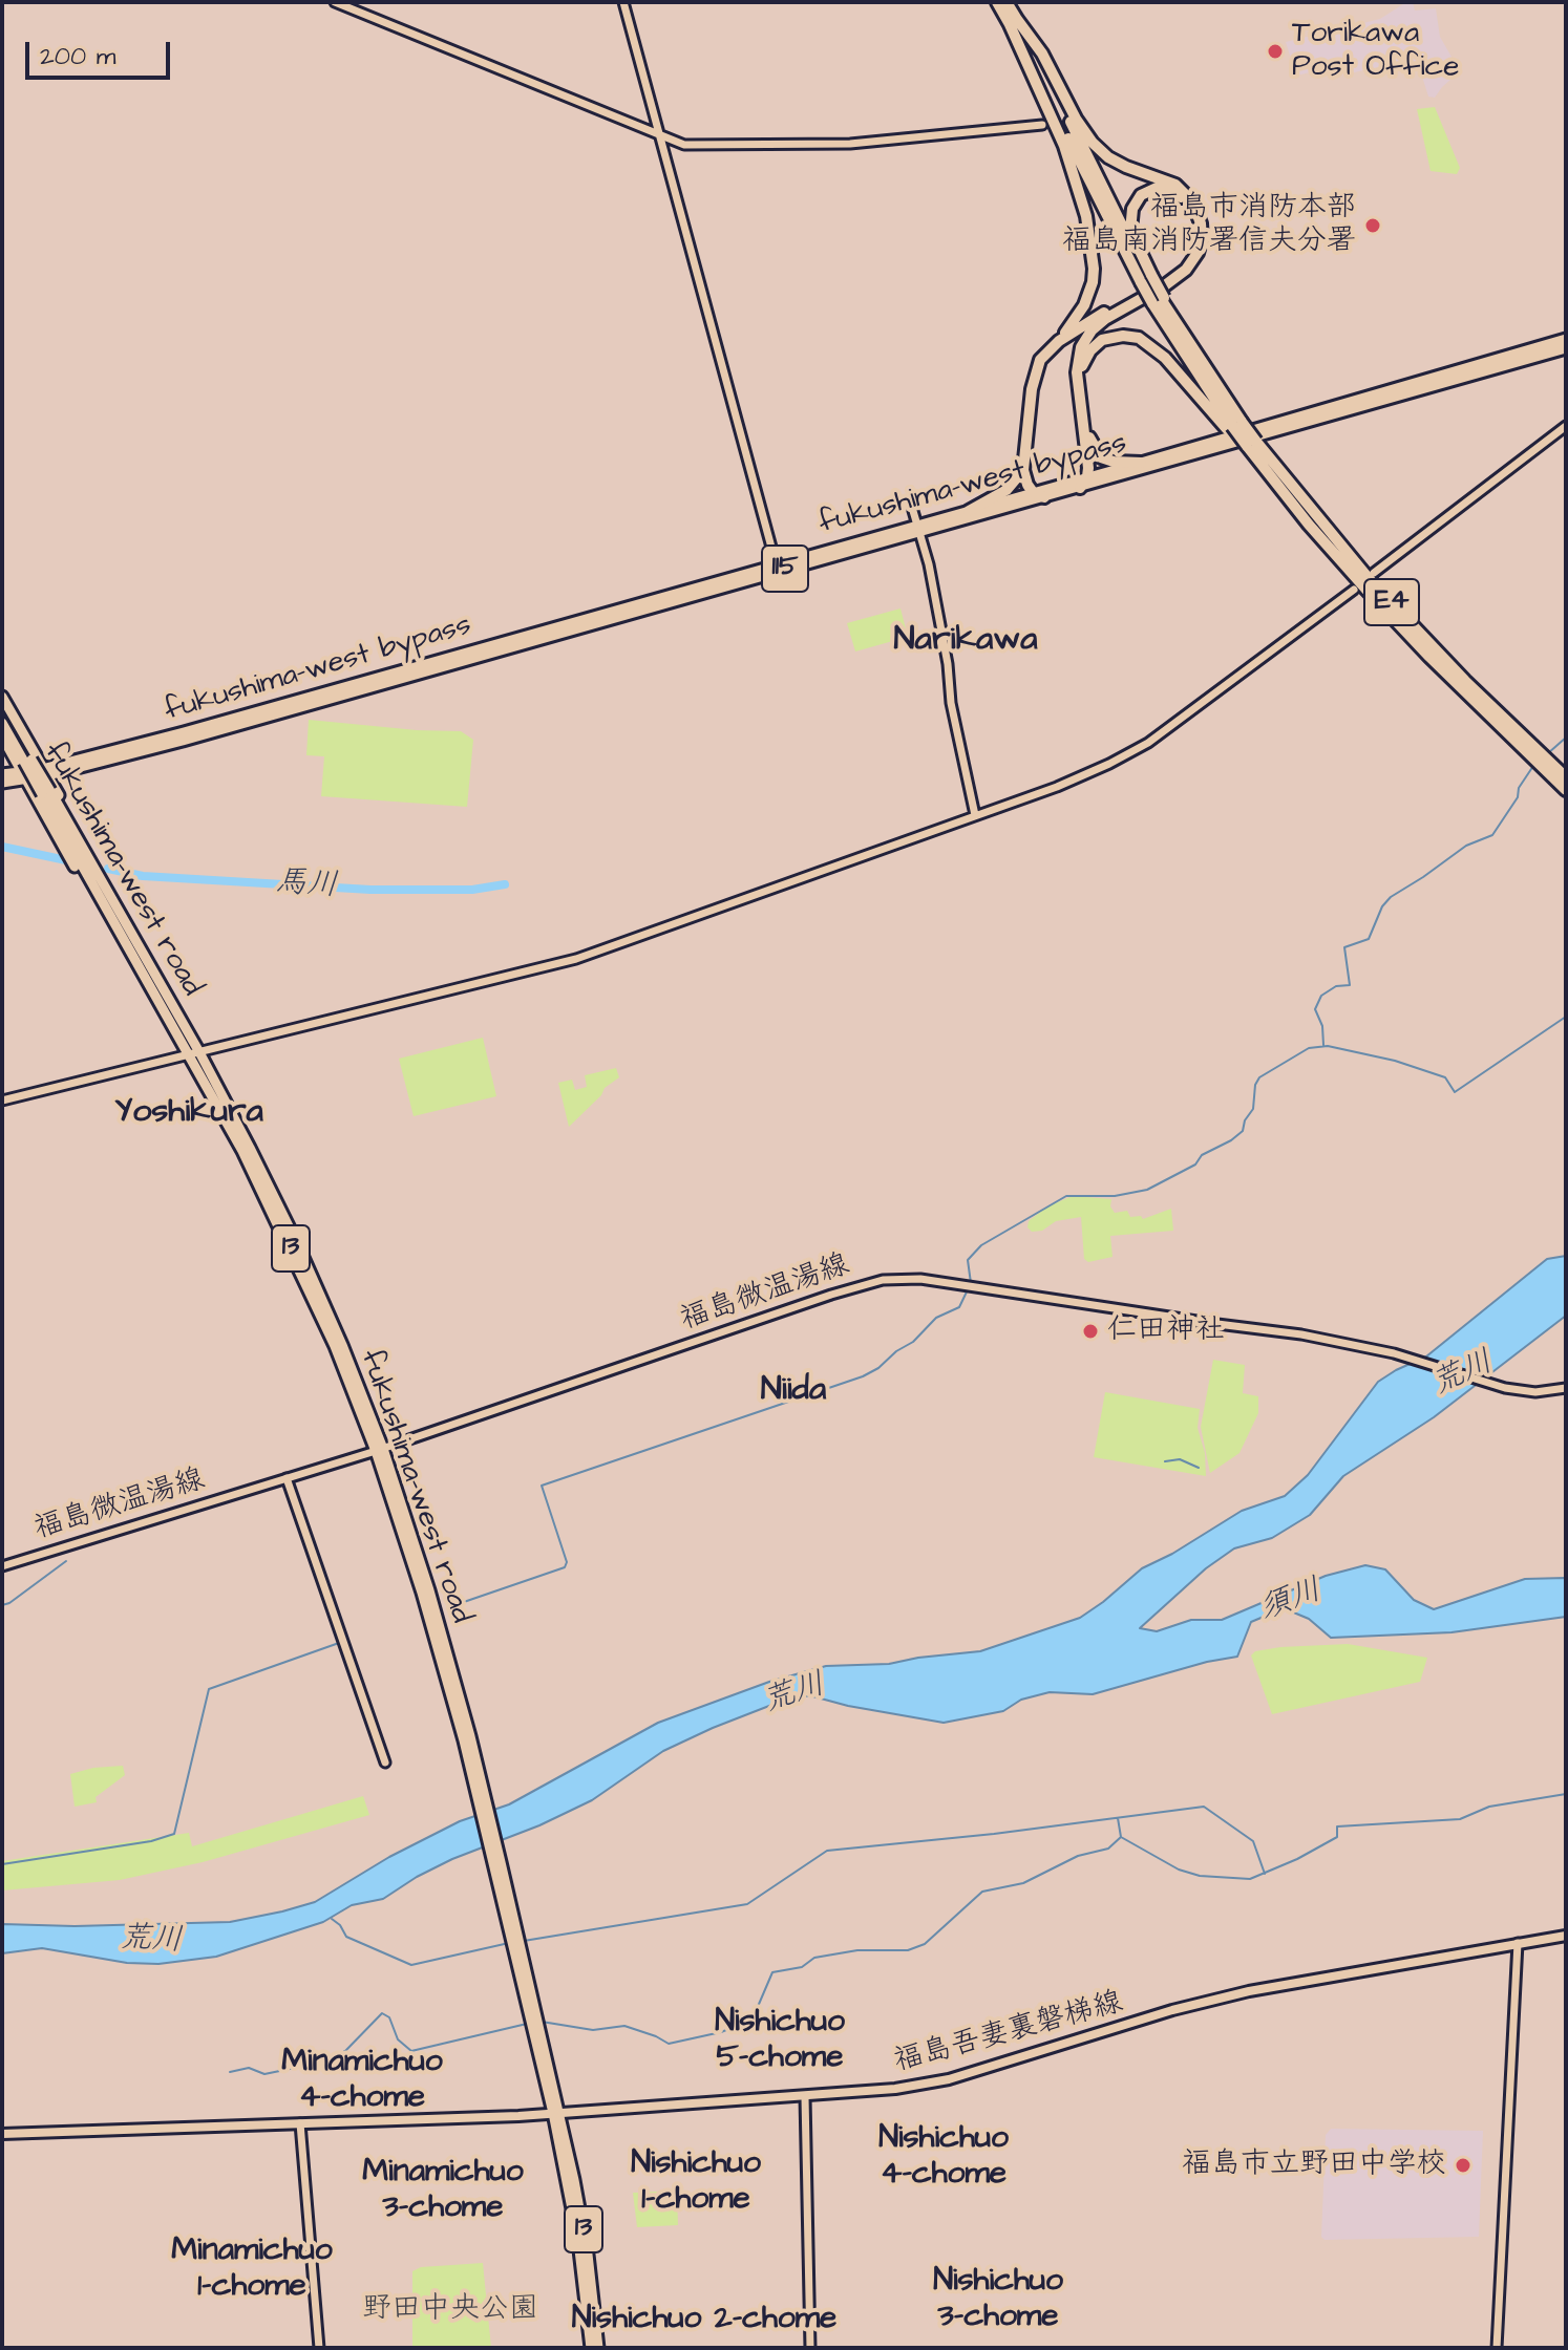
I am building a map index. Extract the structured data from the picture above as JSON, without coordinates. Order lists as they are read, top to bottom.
{
  "streets": {
    "highway": [
      "fukushima-west bypass",
      "115",
      "E4",
      "fukushima-west road",
      "13"
    ],
    "main road": ["福島吾妻裏磐梯線"],
    "street": ["福島微温湯線"]
  },
  "crossings": [
    ["fukushima-west bypass", "fukushima-west road"],
    ["fukushima-west road", "福島微温湯線"],
    ["fukushima-west road", "福島吾妻裏磐梯線"]
  ],
  "districts": [
    "Narikawa",
    "Yoshikura",
    "Niida",
    "Nishichuo 5-chome",
    "Minamichuo 4-chome",
    "Nishichuo 4-chome",
    "Nishichuo 1-chome",
    "Minamichuo 3-chome",
    "Minamichuo 1-chome",
    "Nishichuo 3-chome",
    "Nishichuo 2-chome"
  ],
  "water": ["馬川", "荒川", "須川"],
  "parks": ["野田中央公園"],
  "places": [
    "Torikawa Post Office",
    "福島市消防本部 福島南消防署信夫分署",
    "仁田神社",
    "福島市立野田中学校"
  ],
  "scale_bar": "200 m"
}
